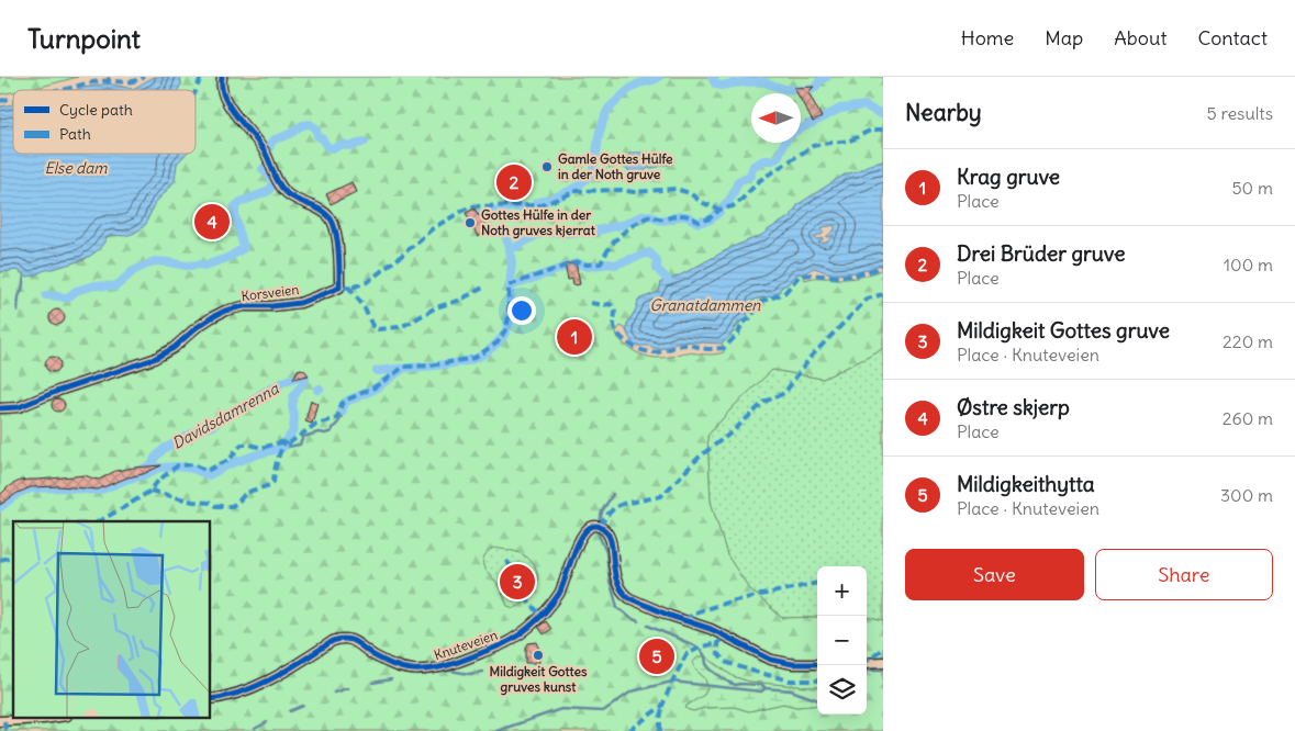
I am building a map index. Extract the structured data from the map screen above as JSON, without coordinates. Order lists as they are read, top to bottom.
{
  "streets": {
    "street": ["Korsveien", "Knuteveien"]
  },
  "water": ["Else dam", "Granatdammen", "Davidsdamrenna"],
  "places": ["Gamle Gottes Hülfe in der Noth gruve", "Gottes Hülfe in der Noth gruves kjerrat", "Mildigkeit Gottes gruves kunst"],
  "legend": ["Cycle path", "Path"],
  "north": "left",
  "page": {
    "header": "Turnpoint",
    "nav": [
      "Home",
      "Map",
      "About",
      "Contact"
    ],
    "heading": ["Nearby", "5 results"],
    "list": [
      {
        "mark": "1",
        "name": "Krag gruve",
        "note": "Place",
        "value": "50 m"
      },
      {
        "mark": "2",
        "name": "Drei Brüder gruve",
        "note": "Place",
        "value": "100 m"
      },
      {
        "mark": "3",
        "name": "Mildigkeit Gottes gruve",
        "note": "Place · Knuteveien",
        "value": "220 m"
      },
      {
        "mark": "4",
        "name": "Østre skjerp",
        "note": "Place",
        "value": "260 m"
      },
      {
        "mark": "5",
        "name": "Mildigkeithytta",
        "note": "Place · Knuteveien",
        "value": "300 m"
      }
    ],
    "pins": [
      "2",
      "4",
      "1",
      "3",
      "5"
    ],
    "buttons": ["Save", "Share"],
    "map_buttons": ["+", "−"]
  }
}
